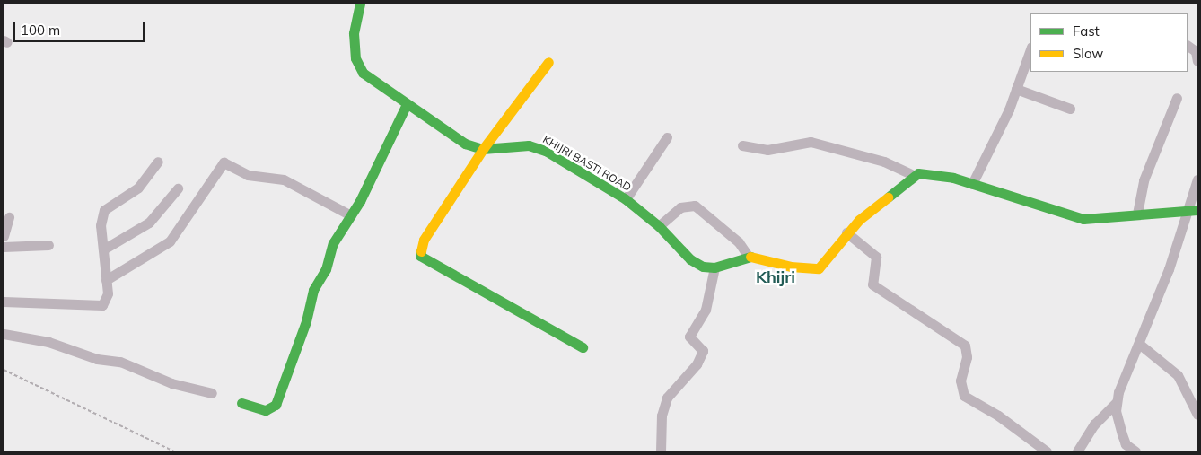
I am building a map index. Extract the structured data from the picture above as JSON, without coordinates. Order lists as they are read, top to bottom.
{
  "streets": {
    "street": ["KHIJRI BASTI ROAD"]
  },
  "districts": ["Khijri"],
  "legend": ["Fast", "Slow"],
  "scale_bar": "100 m"
}
